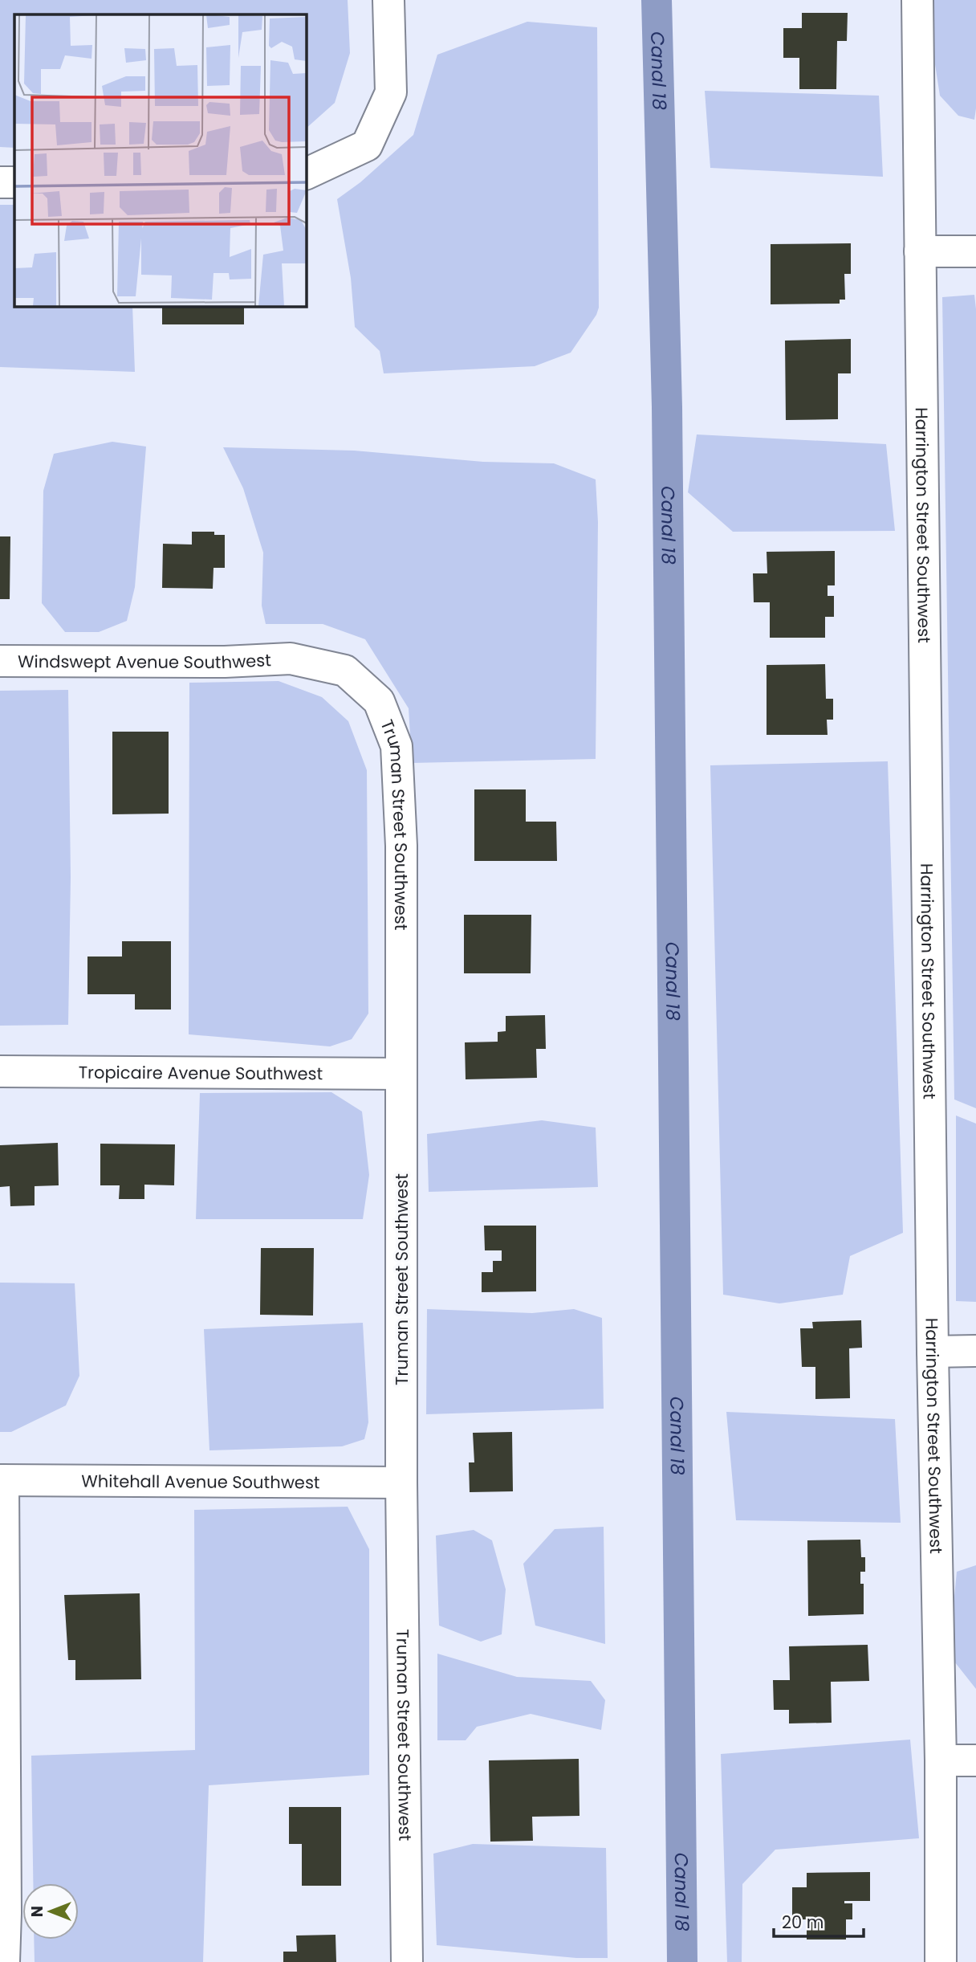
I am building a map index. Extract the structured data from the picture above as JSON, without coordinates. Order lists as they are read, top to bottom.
{
  "streets": {
    "street": [
      "Harrington Street Southwest",
      "Windswept Avenue Southwest",
      "Truman Street Southwest",
      "Tropicaire Avenue Southwest",
      "Whitehall Avenue Southwest"
    ]
  },
  "crossings": [
    ["Windswept Avenue Southwest", "Truman Street Southwest"],
    ["Truman Street Southwest", "Tropicaire Avenue Southwest"],
    ["Truman Street Southwest", "Whitehall Avenue Southwest"]
  ],
  "water": ["Canal 18"],
  "scale_bar": "20 m",
  "north": "left"
}
